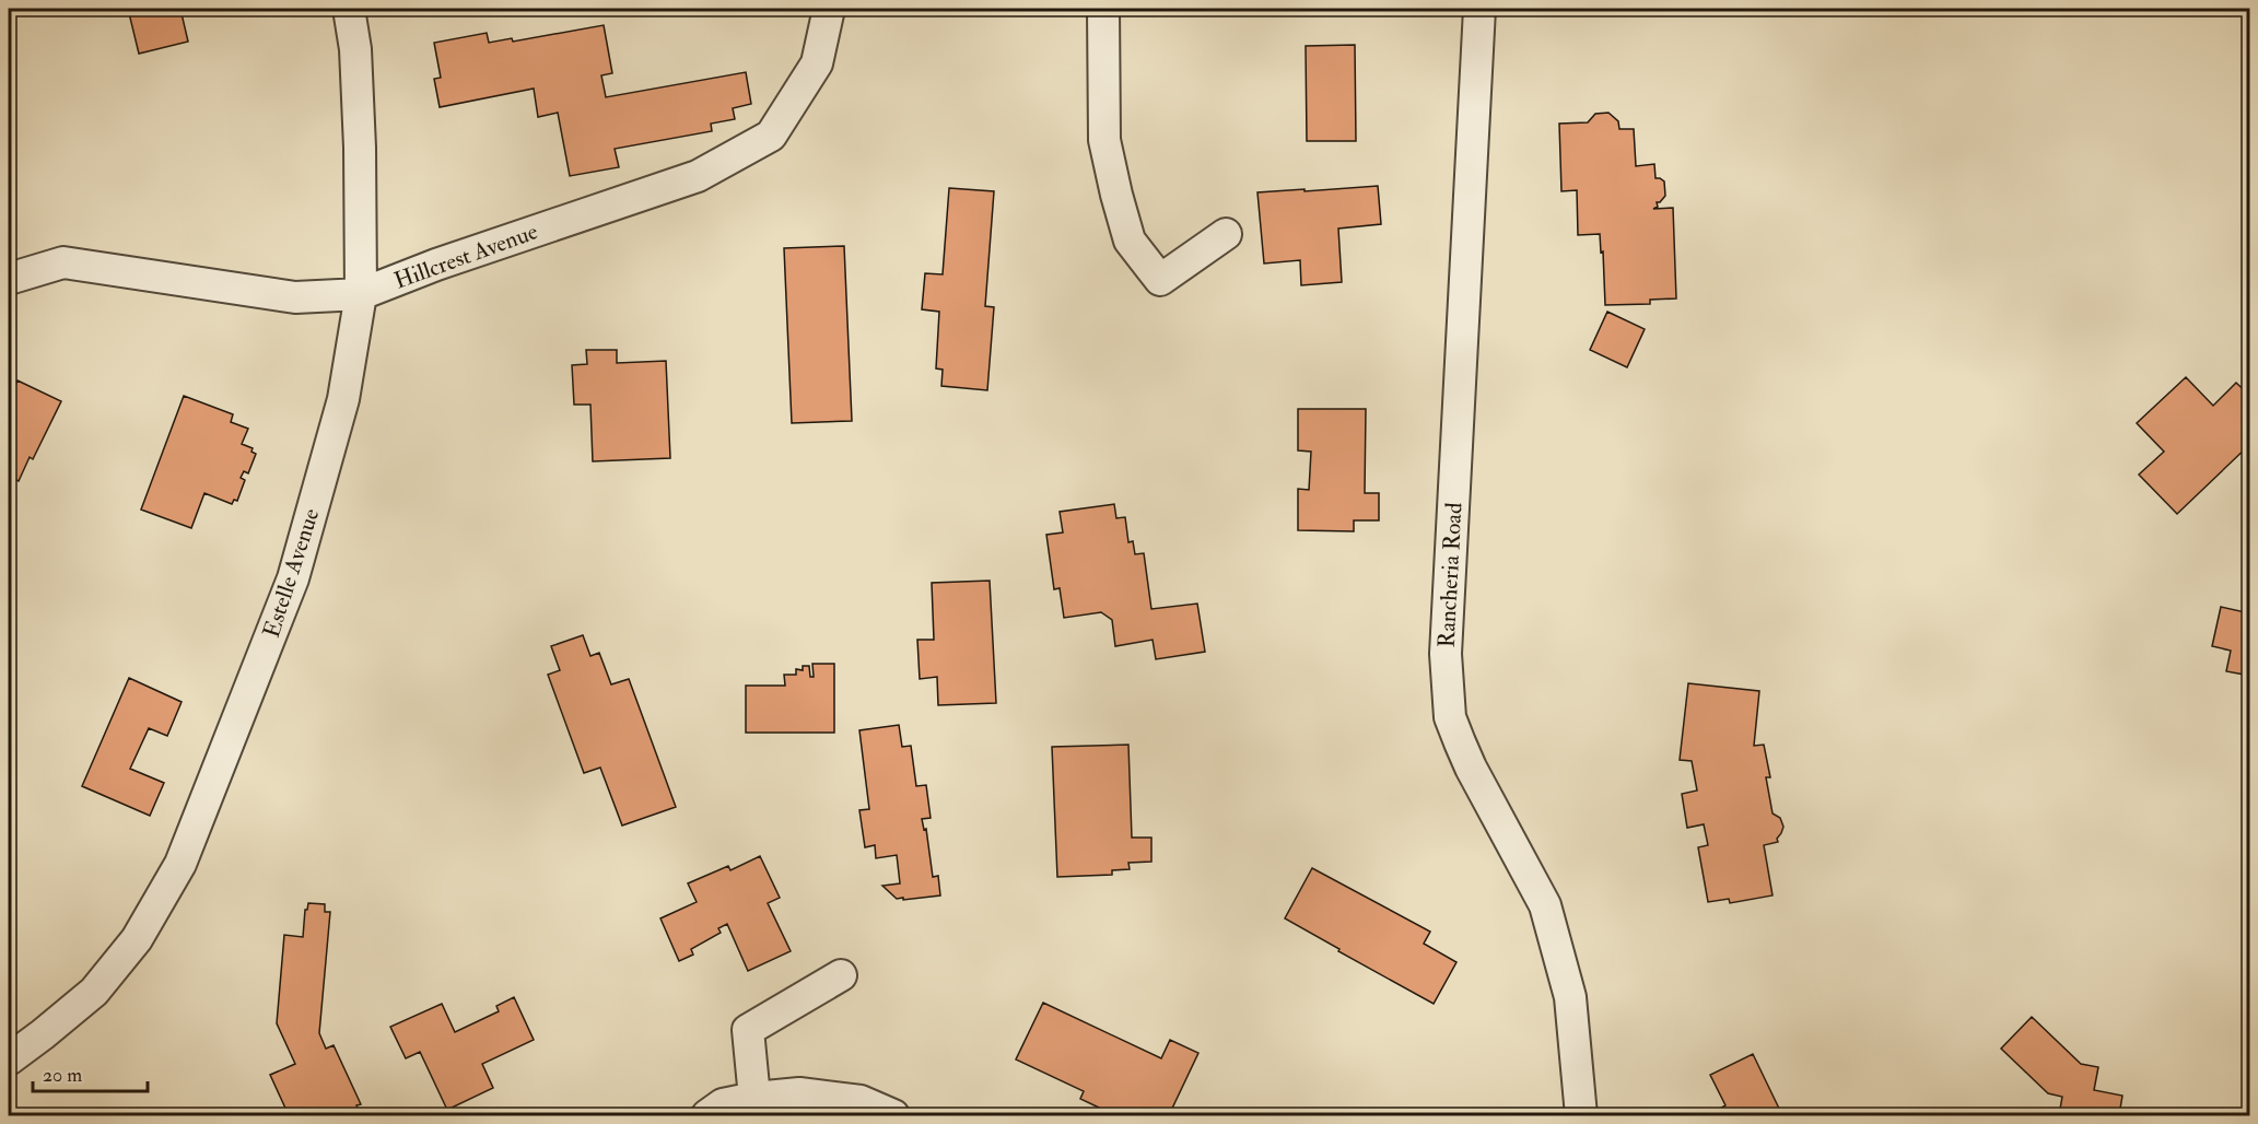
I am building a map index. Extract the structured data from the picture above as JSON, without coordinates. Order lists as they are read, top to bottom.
{
  "streets": {
    "street": ["Hillcrest Avenue", "Estelle Avenue", "Rancheria Road"]
  },
  "crossings": [
    ["Hillcrest Avenue", "Estelle Avenue"]
  ],
  "scale_bar": "20 m"
}
